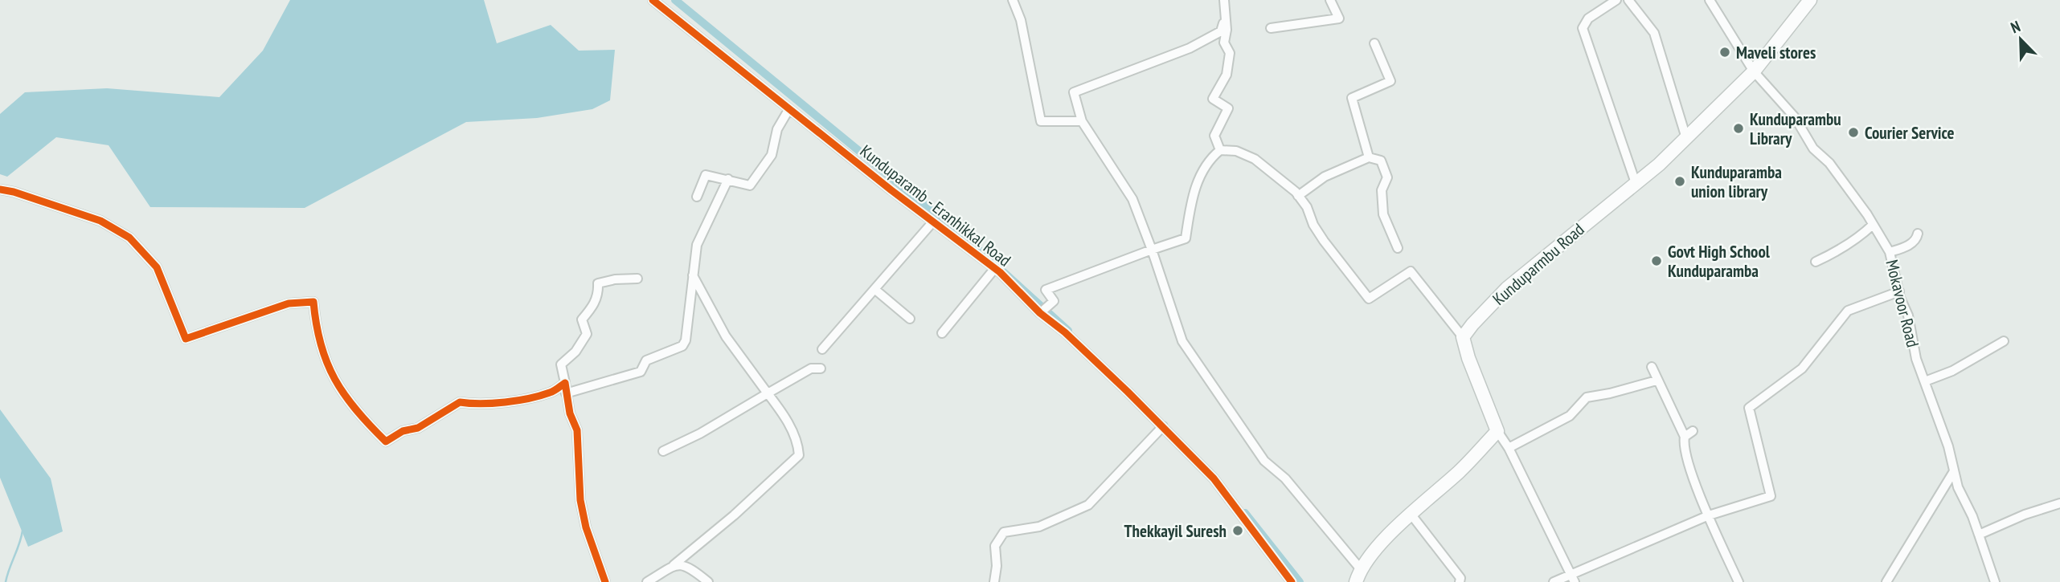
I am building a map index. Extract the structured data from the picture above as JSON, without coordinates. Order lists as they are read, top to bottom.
{
  "streets": {
    "main road": ["Kunduparmbu Road"],
    "street": ["Kunduparamb - Eranhikkal Road", "Mokavoor Road"]
  },
  "crossings": [
    ["Kunduparmbu Road", "Mokavoor Road"]
  ],
  "places": [
    "Maveli stores",
    "Kunduparambu Library",
    "Courier Service",
    "Kunduparamba union library",
    "Govt High School Kunduparamba",
    "Thekkayil Suresh"
  ],
  "north": "top left"
}
